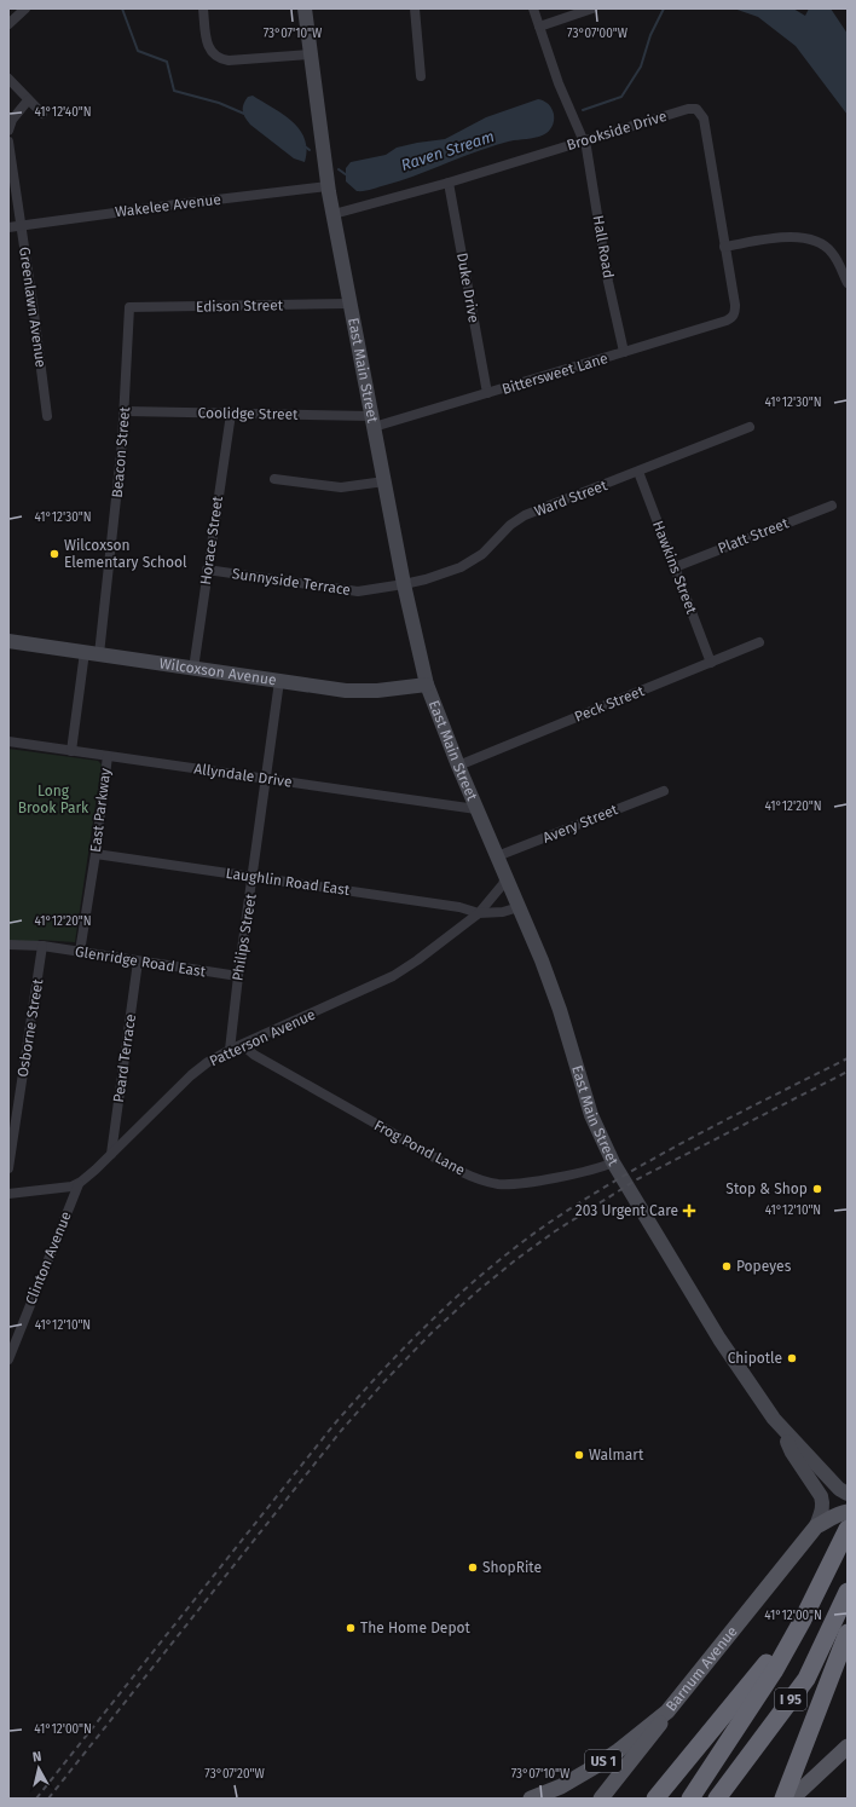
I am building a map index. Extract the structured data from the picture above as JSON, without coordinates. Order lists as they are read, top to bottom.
{
  "streets": {
    "highway": ["I 95"],
    "main road": [
      "East Main Street",
      "Wilcoxson Avenue",
      "Barnum Avenue",
      "US 1"
    ],
    "street": [
      "Brookside Drive",
      "Wakelee Avenue",
      "Hall Road",
      "Duke Drive",
      "Edison Street",
      "Greenlawn Avenue",
      "Bittersweet Lane",
      "Coolidge Street",
      "Beacon Street",
      "Ward Street",
      "Platt Street",
      "Horace Street",
      "Hawkins Street",
      "Sunnyside Terrace",
      "Peck Street",
      "Allyndale Drive",
      "East Parkway",
      "Avery Street",
      "Laughlin Road East",
      "Philips Street",
      "Glenridge Road East",
      "Osborne Street",
      "Patterson Avenue",
      "Peard Terrace",
      "Frog Pond Lane",
      "Clinton Avenue"
    ]
  },
  "crossings": [
    ["Brookside Drive", "Hall Road"],
    ["Brookside Drive", "Duke Drive"],
    ["Brookside Drive", "East Main Street"],
    ["Brookside Drive", "Bittersweet Lane"],
    ["Wakelee Avenue", "Greenlawn Avenue"],
    ["Wakelee Avenue", "East Main Street"],
    ["Hall Road", "Bittersweet Lane"],
    ["Duke Drive", "Bittersweet Lane"],
    ["Edison Street", "East Main Street"],
    ["Edison Street", "Beacon Street"],
    ["East Main Street", "Bittersweet Lane"],
    ["East Main Street", "Coolidge Street"],
    ["East Main Street", "Ward Street"],
    ["East Main Street", "Sunnyside Terrace"],
    ["East Main Street", "Wilcoxson Avenue"],
    ["East Main Street", "Peck Street"],
    ["East Main Street", "Allyndale Drive"],
    ["East Main Street", "Avery Street"],
    ["East Main Street", "Patterson Avenue"],
    ["East Main Street", "Frog Pond Lane"],
    ["East Main Street", "Barnum Avenue"],
    ["Bittersweet Lane", "Coolidge Street"],
    ["Coolidge Street", "Beacon Street"],
    ["Coolidge Street", "Horace Street"],
    ["Beacon Street", "Wilcoxson Avenue"],
    ["Beacon Street", "Allyndale Drive"],
    ["Ward Street", "Hawkins Street"],
    ["Ward Street", "Sunnyside Terrace"],
    ["Platt Street", "Hawkins Street"],
    ["Horace Street", "Sunnyside Terrace"],
    ["Horace Street", "Wilcoxson Avenue"],
    ["Hawkins Street", "Peck Street"],
    ["Wilcoxson Avenue", "Philips Street"],
    ["Allyndale Drive", "East Parkway"],
    ["Allyndale Drive", "Philips Street"],
    ["East Parkway", "Laughlin Road East"],
    ["East Parkway", "Glenridge Road East"],
    ["Laughlin Road East", "Philips Street"],
    ["Laughlin Road East", "Patterson Avenue"],
    ["Philips Street", "Glenridge Road East"],
    ["Philips Street", "Patterson Avenue"],
    ["Glenridge Road East", "Osborne Street"],
    ["Glenridge Road East", "Peard Terrace"],
    ["Patterson Avenue", "Peard Terrace"],
    ["Patterson Avenue", "Frog Pond Lane"],
    ["Patterson Avenue", "Clinton Avenue"]
  ],
  "water": ["Raven Stream"],
  "parks": ["Long Brook Park"],
  "places": {
    "other": [
      "Wilcoxson Elementary School",
      "Stop & Shop",
      "Popeyes",
      "Chipotle",
      "Walmart",
      "ShopRite",
      "The Home Depot"
    ],
    "health": ["203 Urgent Care"]
  },
  "north": "top",
  "coordinates": [
    "73°07'10\"W",
    "73°07'00\"W",
    "41°12'40\"N",
    "41°12'30\"N",
    "41°12'20\"N",
    "41°12'10\"N",
    "41°12'00\"N",
    "73°07'20\"W"
  ]
}
